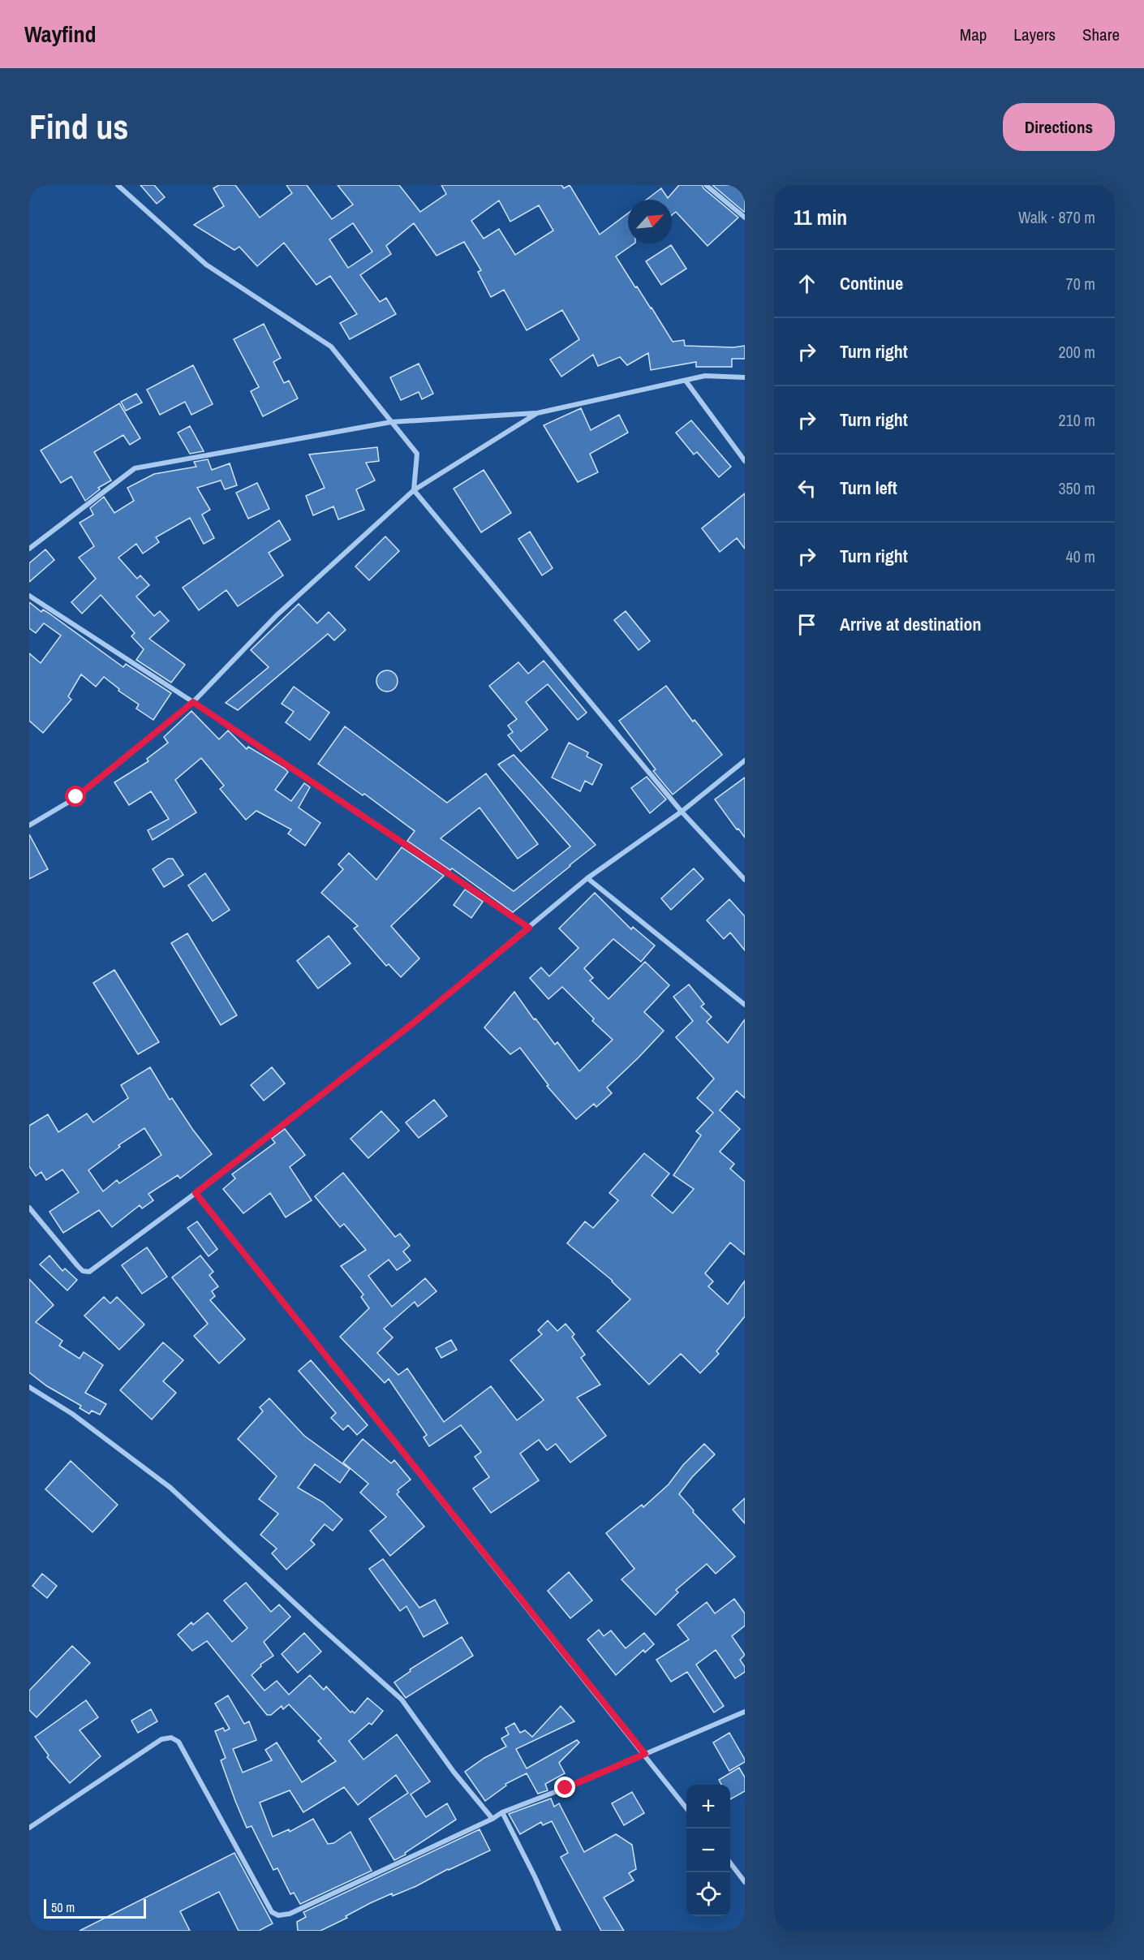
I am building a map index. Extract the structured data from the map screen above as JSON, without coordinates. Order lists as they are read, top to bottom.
{
  "scale_bar": "50 m",
  "north": "top right",
  "page": {
    "header": "Wayfind",
    "nav": ["Map", "Layers", "Share"],
    "buttons": "Directions",
    "title": "Find us",
    "heading": ["11 min", "Walk · 870 m"],
    "list": [
      ["Continue", "70 m"],
      ["Turn right", "200 m"],
      ["Turn right", "210 m"],
      ["Turn left", "350 m"],
      ["Turn right", "40 m"],
      "Arrive at destination"
    ],
    "map_buttons": ["+", "−"],
    "scale": "50 m"
  }
}
